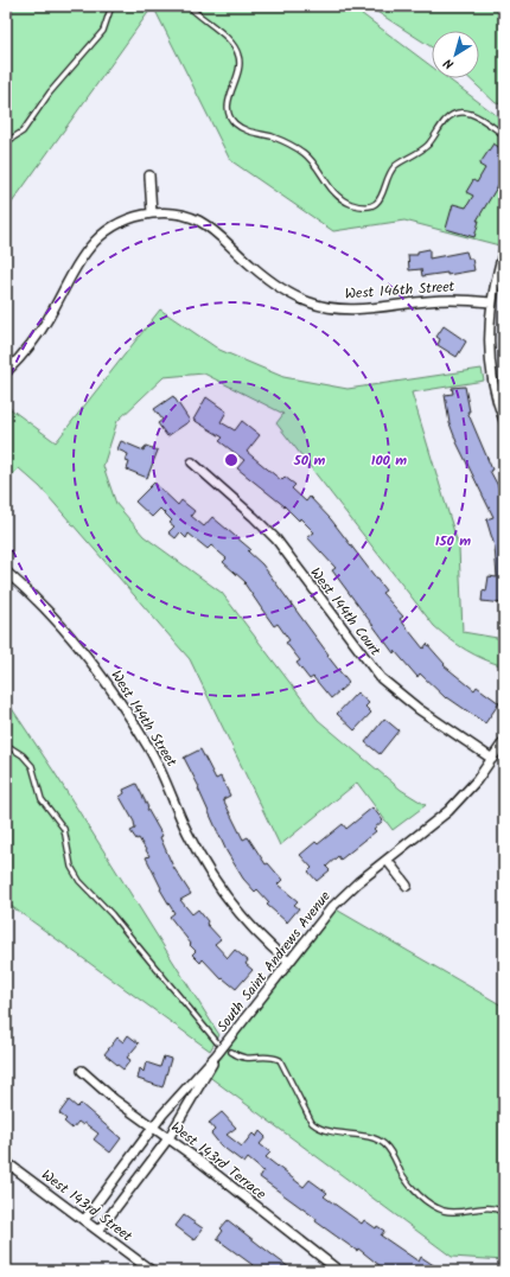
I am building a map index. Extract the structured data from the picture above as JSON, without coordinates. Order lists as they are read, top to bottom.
{
  "streets": {
    "street": [
      "West 146th Street",
      "West 144th Court",
      "West 144th Street",
      "South Saint Andrews Avenue",
      "West 143rd Terrace",
      "West 143rd Street"
    ]
  },
  "crossings": [
    ["West 144th Court", "South Saint Andrews Avenue"],
    ["West 144th Street", "South Saint Andrews Avenue"],
    ["South Saint Andrews Avenue", "West 143rd Terrace"],
    ["South Saint Andrews Avenue", "West 143rd Street"]
  ],
  "north": "bottom left",
  "rings": ["50 m", "100 m", "150 m"]
}
